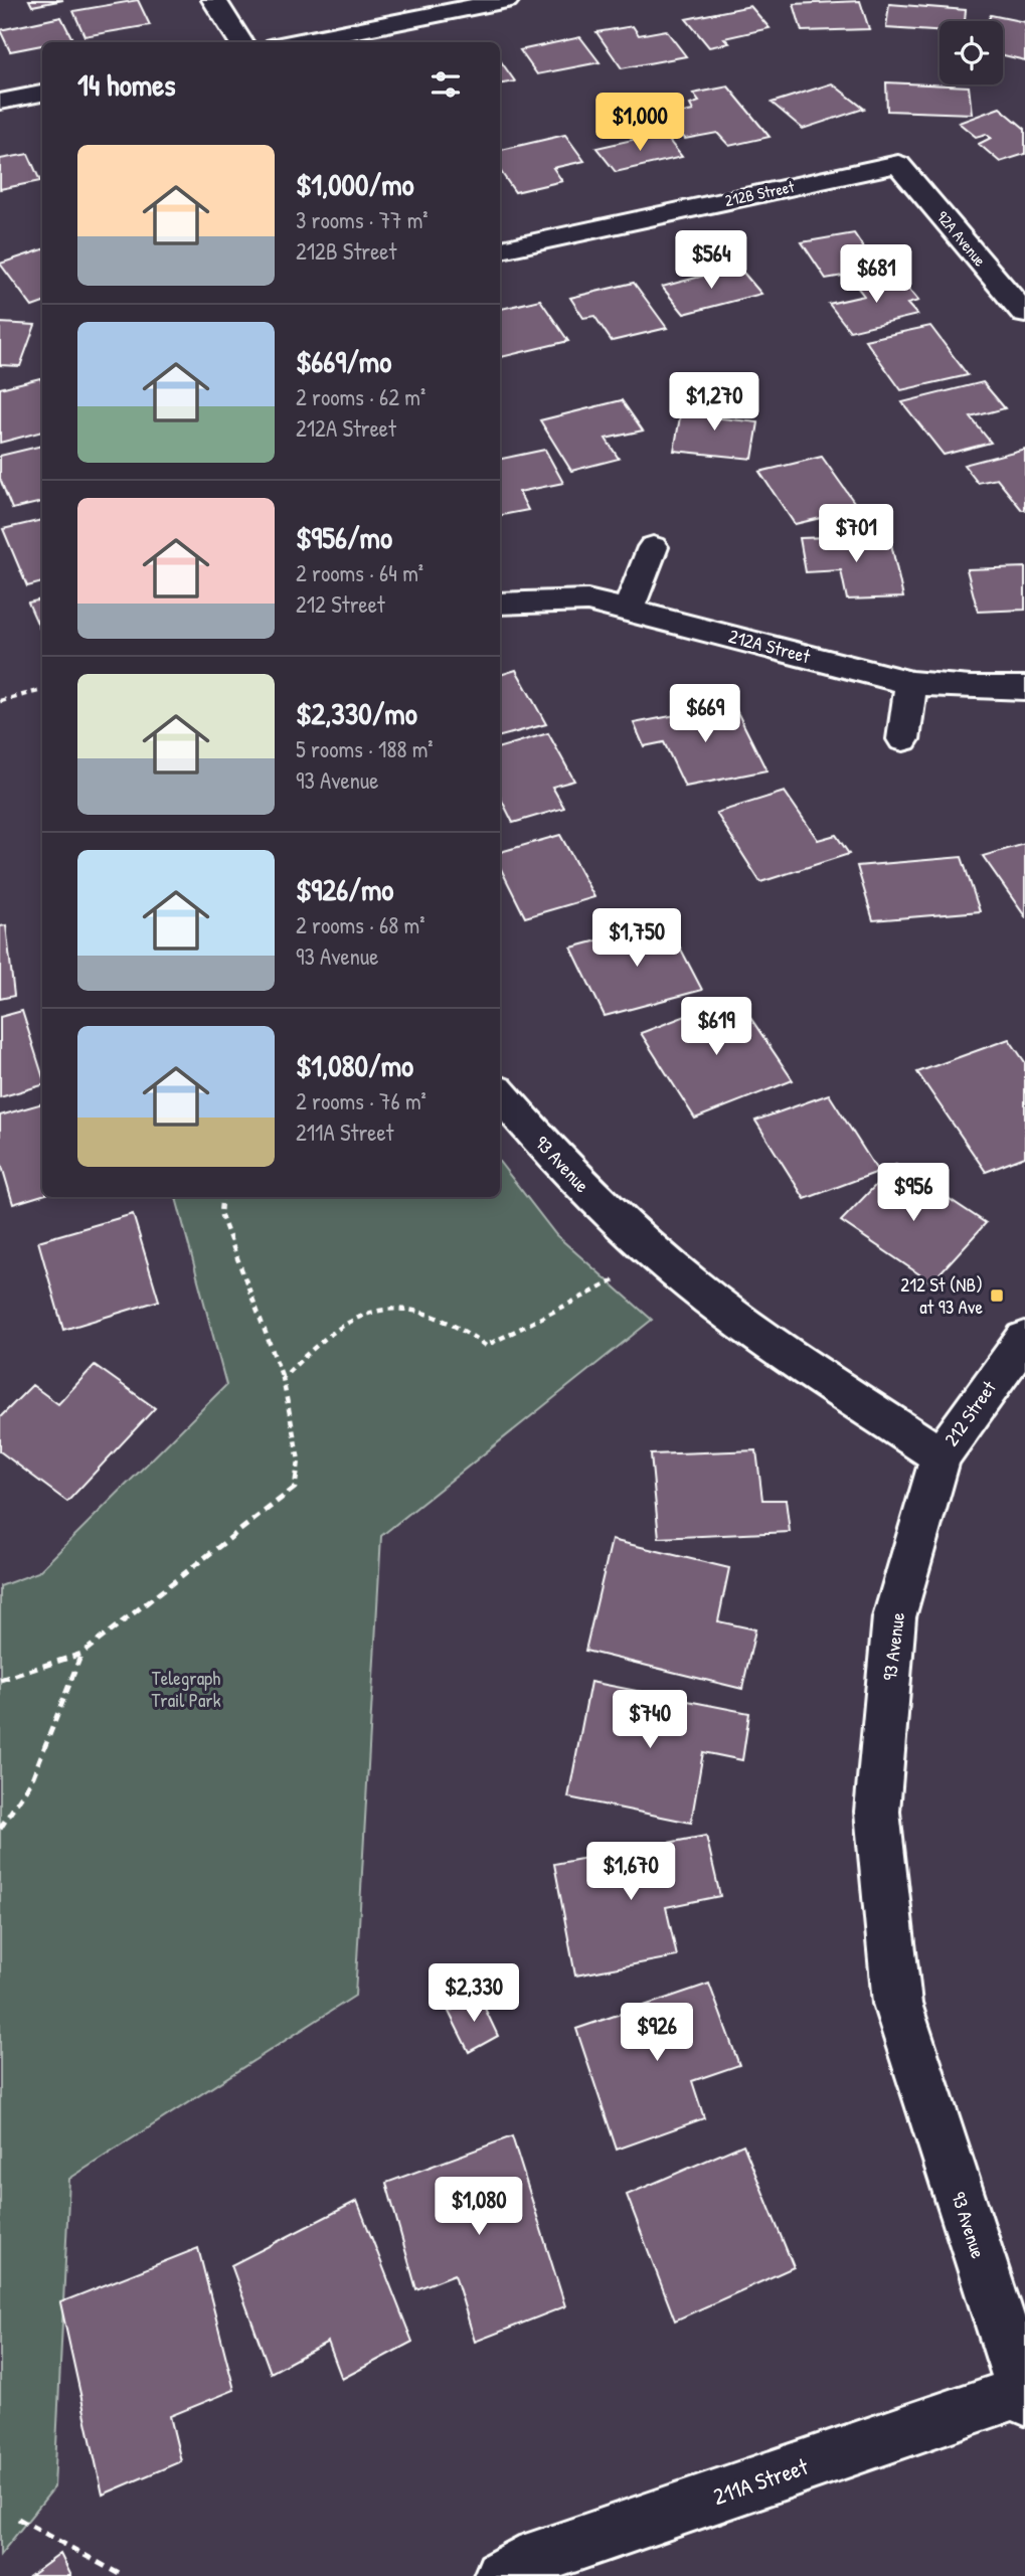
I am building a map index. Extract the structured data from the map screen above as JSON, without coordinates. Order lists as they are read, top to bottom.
{
  "streets": {
    "street": [
      "212B Street",
      "92A Avenue",
      "212A Street",
      "93 Avenue",
      "212 Street",
      "211A Street"
    ]
  },
  "crossings": [
    ["212B Street", "92A Avenue"],
    ["93 Avenue", "212 Street"],
    ["93 Avenue", "211A Street"]
  ],
  "parks": ["Telegraph Trail Park"],
  "places": {
    "transit": ["212 St (NB) at 93 Ave"]
  },
  "page": {
    "heading": "14 homes",
    "price": [
      "$1,000",
      "$564",
      "$681",
      "$1,270",
      "$701",
      "$669",
      "$1,750",
      "$619",
      "$956",
      "$740",
      "$1,670",
      "$2,330",
      "$926",
      "$1,080"
    ],
    "list": [
      {
        "name": "$1,000/mo",
        "note": "3 rooms · 77 m² · 212B Street"
      },
      {
        "name": "$669/mo",
        "note": "2 rooms · 62 m² · 212A Street"
      },
      {
        "name": "$956/mo",
        "note": "2 rooms · 64 m² · 212 Street"
      },
      {
        "name": "$2,330/mo",
        "note": "5 rooms · 188 m² · 93 Avenue"
      },
      {
        "name": "$926/mo",
        "note": "2 rooms · 68 m² · 93 Avenue"
      },
      {
        "name": "$1,080/mo",
        "note": "2 rooms · 76 m² · 211A Street"
      }
    ]
  }
}
